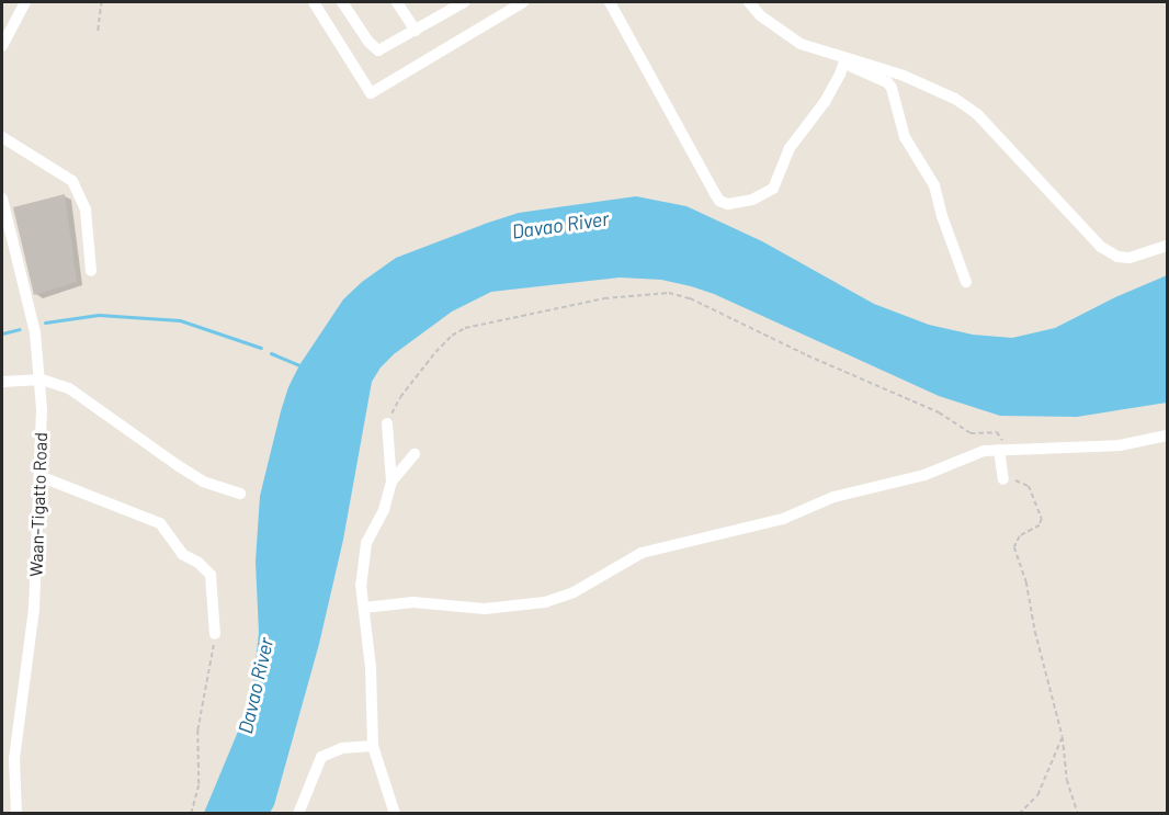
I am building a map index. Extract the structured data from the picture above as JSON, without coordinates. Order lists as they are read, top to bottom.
{
  "streets": {
    "street": ["Waan-Tigatto Road"]
  },
  "water": ["Davao River"]
}
